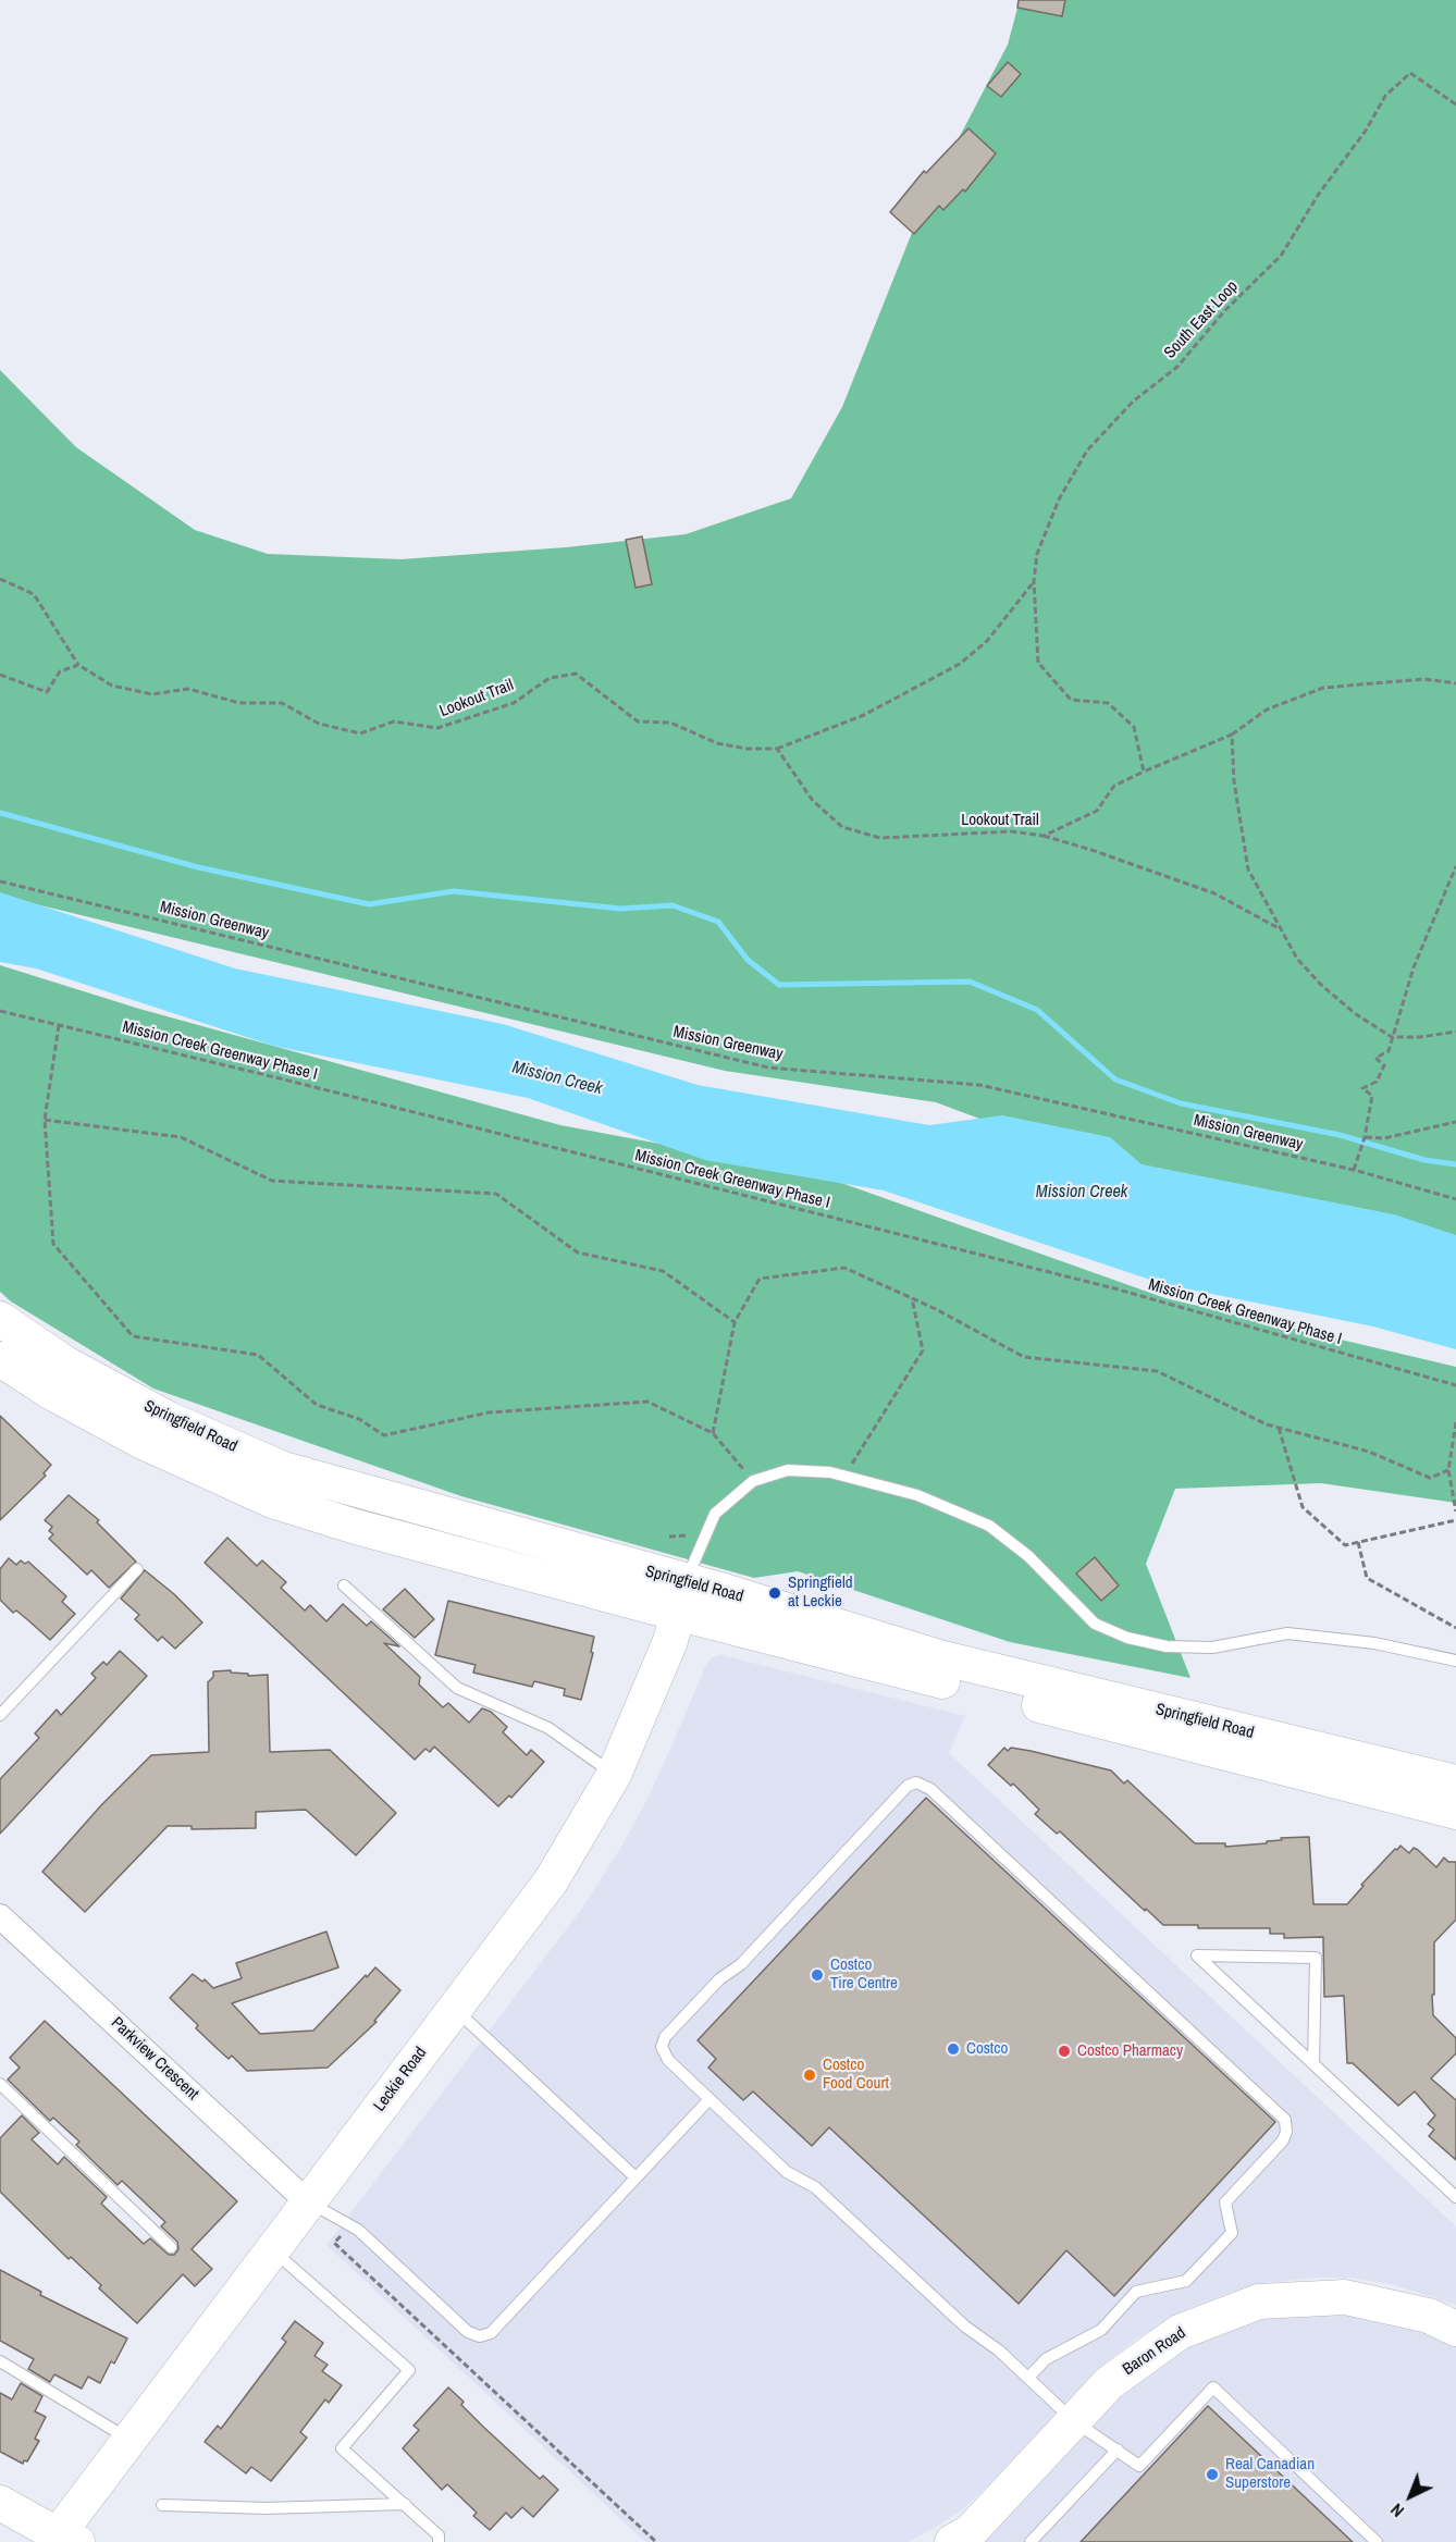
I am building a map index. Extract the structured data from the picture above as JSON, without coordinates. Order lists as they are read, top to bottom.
{
  "streets": {
    "main road": ["Springfield Road", "Leckie Road", "Baron Road"],
    "street": ["Parkview Crescent"],
    "path": [
      "South East Loop",
      "Lookout Trail",
      "Mission Greenway",
      "Mission Creek Greenway Phase I"
    ]
  },
  "crossings": [
    ["South East Loop", "Lookout Trail"],
    ["Springfield Road", "Leckie Road"],
    ["Parkview Crescent", "Leckie Road"]
  ],
  "water": ["Mission Creek"],
  "places": [
    "Springfield at Leckie",
    "Costco Tire Centre",
    "Costco",
    "Costco Pharmacy",
    "Costco Food Court",
    "Real Canadian Superstore"
  ],
  "north": "bottom left"
}
